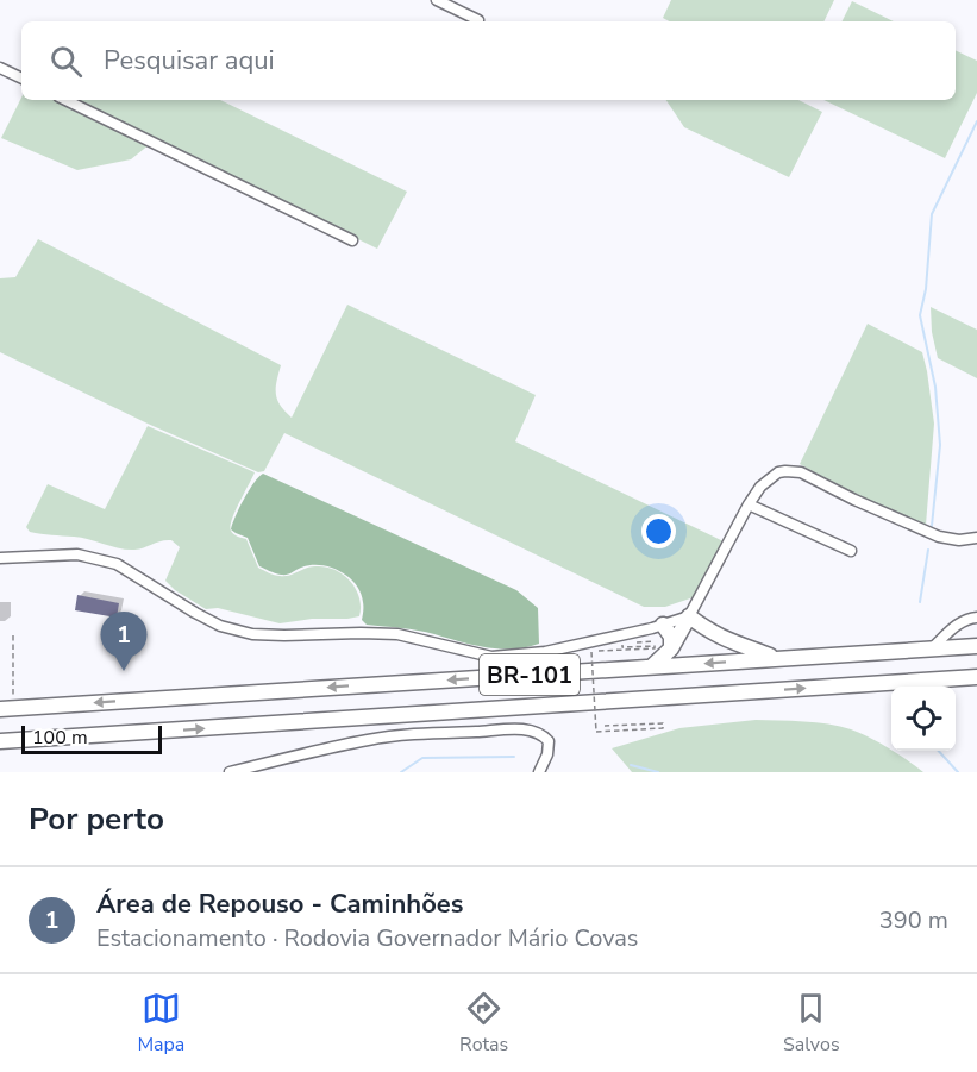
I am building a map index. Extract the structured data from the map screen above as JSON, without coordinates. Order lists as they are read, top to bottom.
{
  "streets": {
    "highway": ["BR-101"]
  },
  "scale_bar": "100 m",
  "page": {
    "search": "Pesquisar aqui",
    "pins": "1",
    "scale": "100 m",
    "heading": "Por perto",
    "list": [
      {
        "mark": "1",
        "name": "Área de Repouso - Caminhões",
        "note": "Estacionamento · Rodovia Governador Mário Covas",
        "value": "390 m"
      }
    ],
    "nav": ["Mapa", "Rotas", "Salvos"]
  }
}
